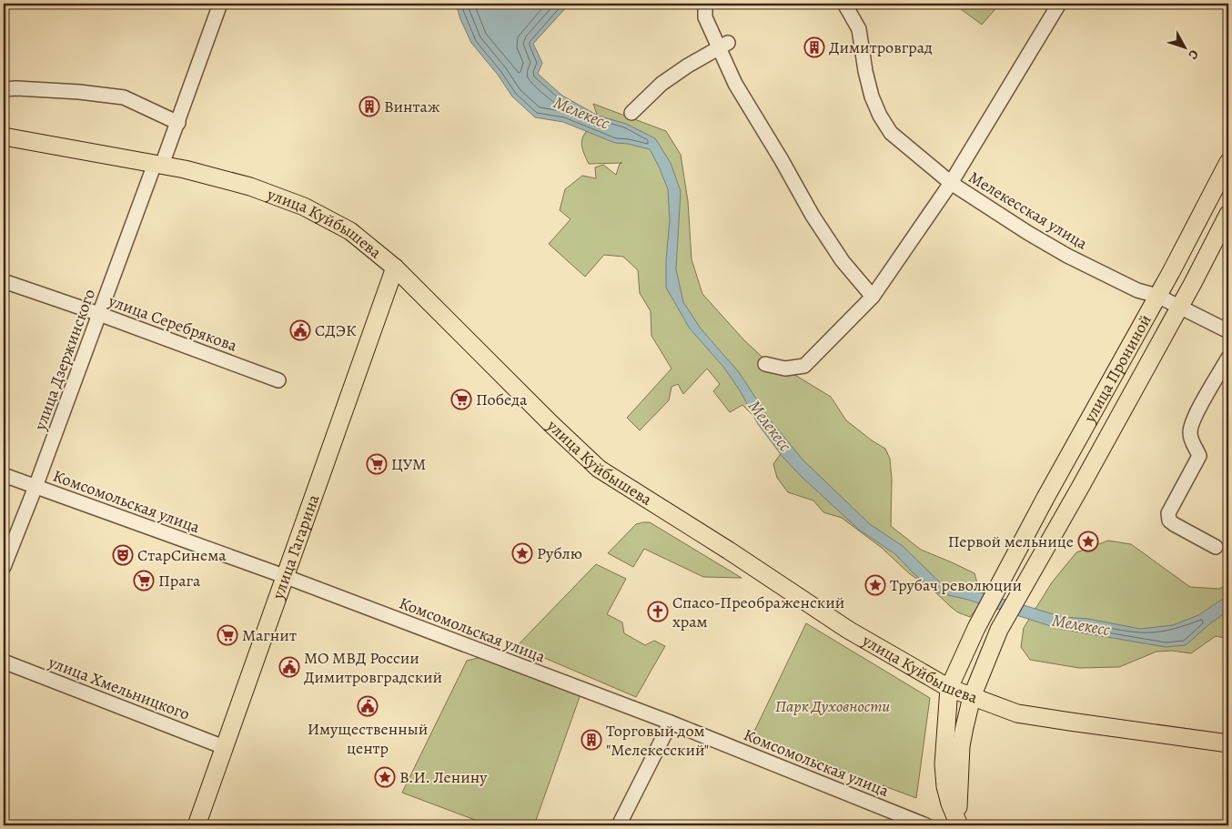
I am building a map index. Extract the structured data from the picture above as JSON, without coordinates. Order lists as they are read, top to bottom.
{
  "streets": {
    "main road": ["улица Куйбышева", "улица Прониной", "улица Гагарина"],
    "street": [
      "Мелекесская улица",
      "улица Серебрякова",
      "улица Дзержинского",
      "Комсомольская улица",
      "улица Хмельницкого"
    ]
  },
  "crossings": [
    ["Мелекесская улица", "улица Прониной"],
    ["улица Куйбышева", "улица Дзержинского"],
    ["улица Куйбышева", "улица Прониной"],
    ["улица Куйбышева", "улица Гагарина"],
    ["улица Серебрякова", "улица Дзержинского"],
    ["улица Дзержинского", "Комсомольская улица"],
    ["Комсомольская улица", "улица Гагарина"],
    ["улица Гагарина", "улица Хмельницкого"]
  ],
  "water": ["Мелекесс"],
  "parks": ["Парк Духовности"],
  "places": {
    "building": ["Димитровград", "Винтаж", "Торговый дом \"Мелекесский\""],
    "public building": ["СДЭК", "МО МВД России Димитровградский", "Имущественный центр"],
    "supermarket": [
      "Победа",
      "ЦУМ",
      "Прага",
      "Магнит"
    ],
    "place": [
      "Первой мельнице",
      "Рублю",
      "Трубач революции",
      "В.И. Ленину"
    ],
    "theatre": ["СтарСинема"],
    "church": ["Спасо-Преображенский храм"]
  },
  "north": "bottom right"
}
